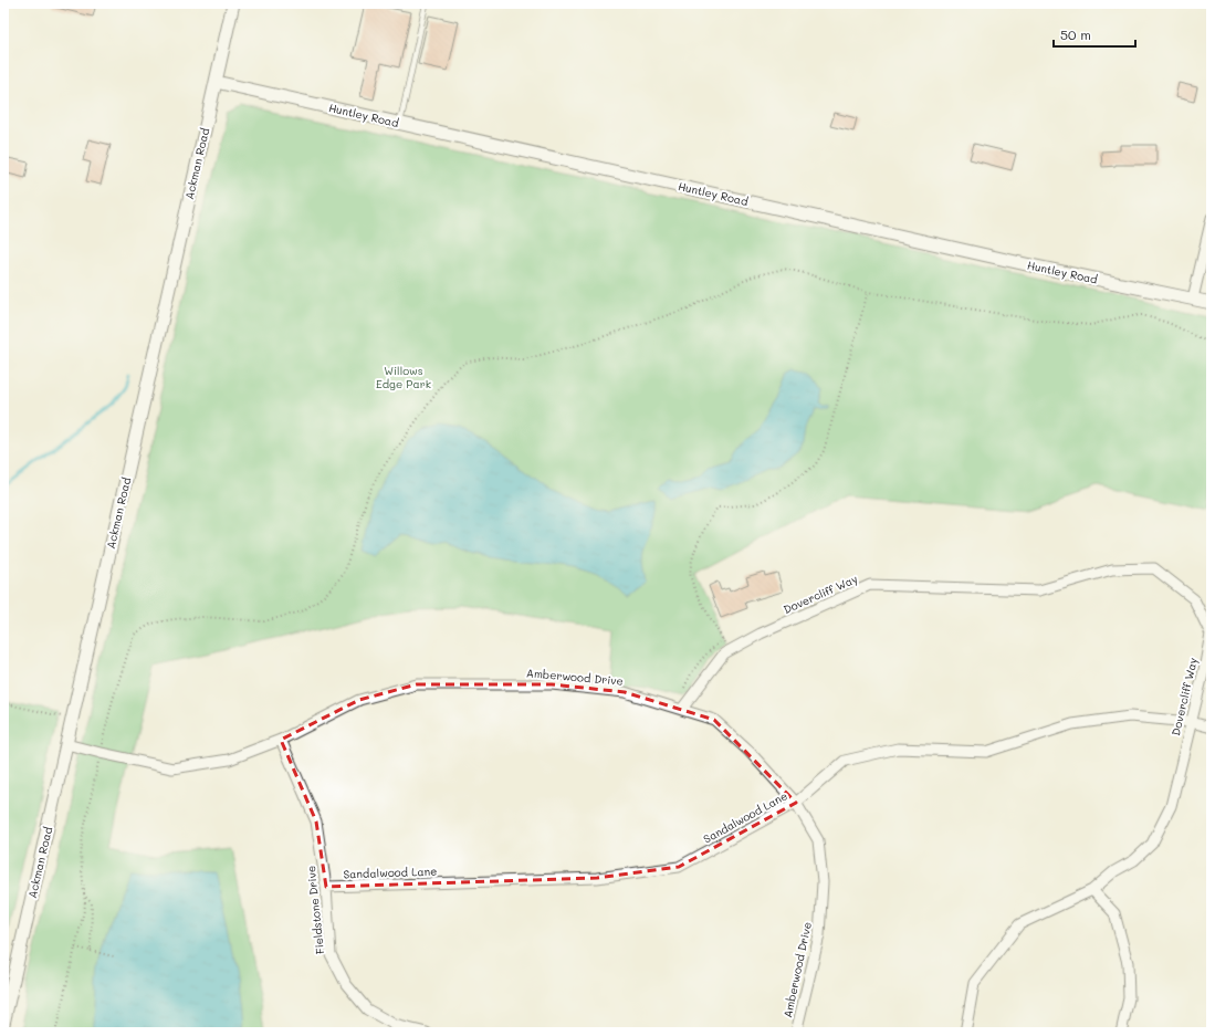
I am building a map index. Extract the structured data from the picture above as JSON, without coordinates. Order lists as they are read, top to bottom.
{
  "streets": {
    "street": [
      "Huntley Road",
      "Ackman Road",
      "Dovercliff Way",
      "Amberwood Drive",
      "Sandalwood Lane",
      "Fieldstone Drive"
    ]
  },
  "crossings": [
    ["Huntley Road", "Ackman Road"],
    ["Ackman Road", "Amberwood Drive"],
    ["Dovercliff Way", "Amberwood Drive"],
    ["Dovercliff Way", "Sandalwood Lane"],
    ["Amberwood Drive", "Sandalwood Lane"],
    ["Amberwood Drive", "Fieldstone Drive"],
    ["Sandalwood Lane", "Fieldstone Drive"]
  ],
  "parks": ["Willows Edge Park"],
  "scale_bar": "50 m"
}
